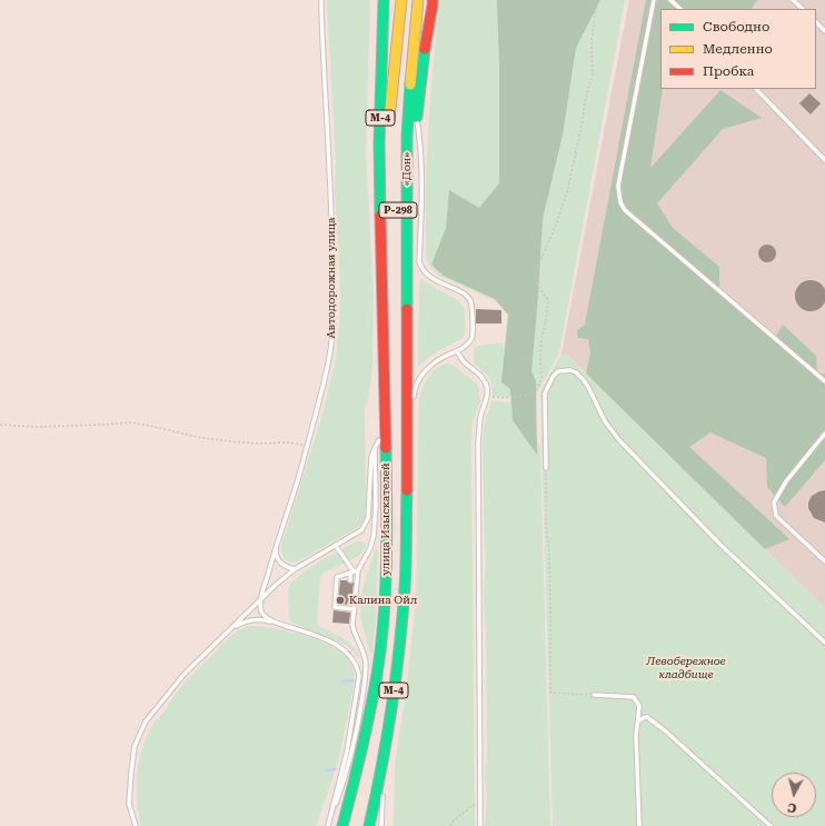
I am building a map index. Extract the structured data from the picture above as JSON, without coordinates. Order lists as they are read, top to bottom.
{
  "streets": {
    "main road": [
      "М-4",
      "«Дон»",
      "Р-298",
      "улица Изыскателей"
    ],
    "lane": ["Автодорожная улица"]
  },
  "crossings": [
    ["М-4", "Р-298"],
    ["М-4", "улица Изыскателей"],
    ["«Дон»", "Р-298"],
    ["«Дон»", "улица Изыскателей"],
    ["Р-298", "улица Изыскателей"]
  ],
  "parks": ["Левобережное кладбище"],
  "places": ["Калина Ойл"],
  "legend": ["Свободно", "Медленно", "Пробка"],
  "north": "bottom"
}
